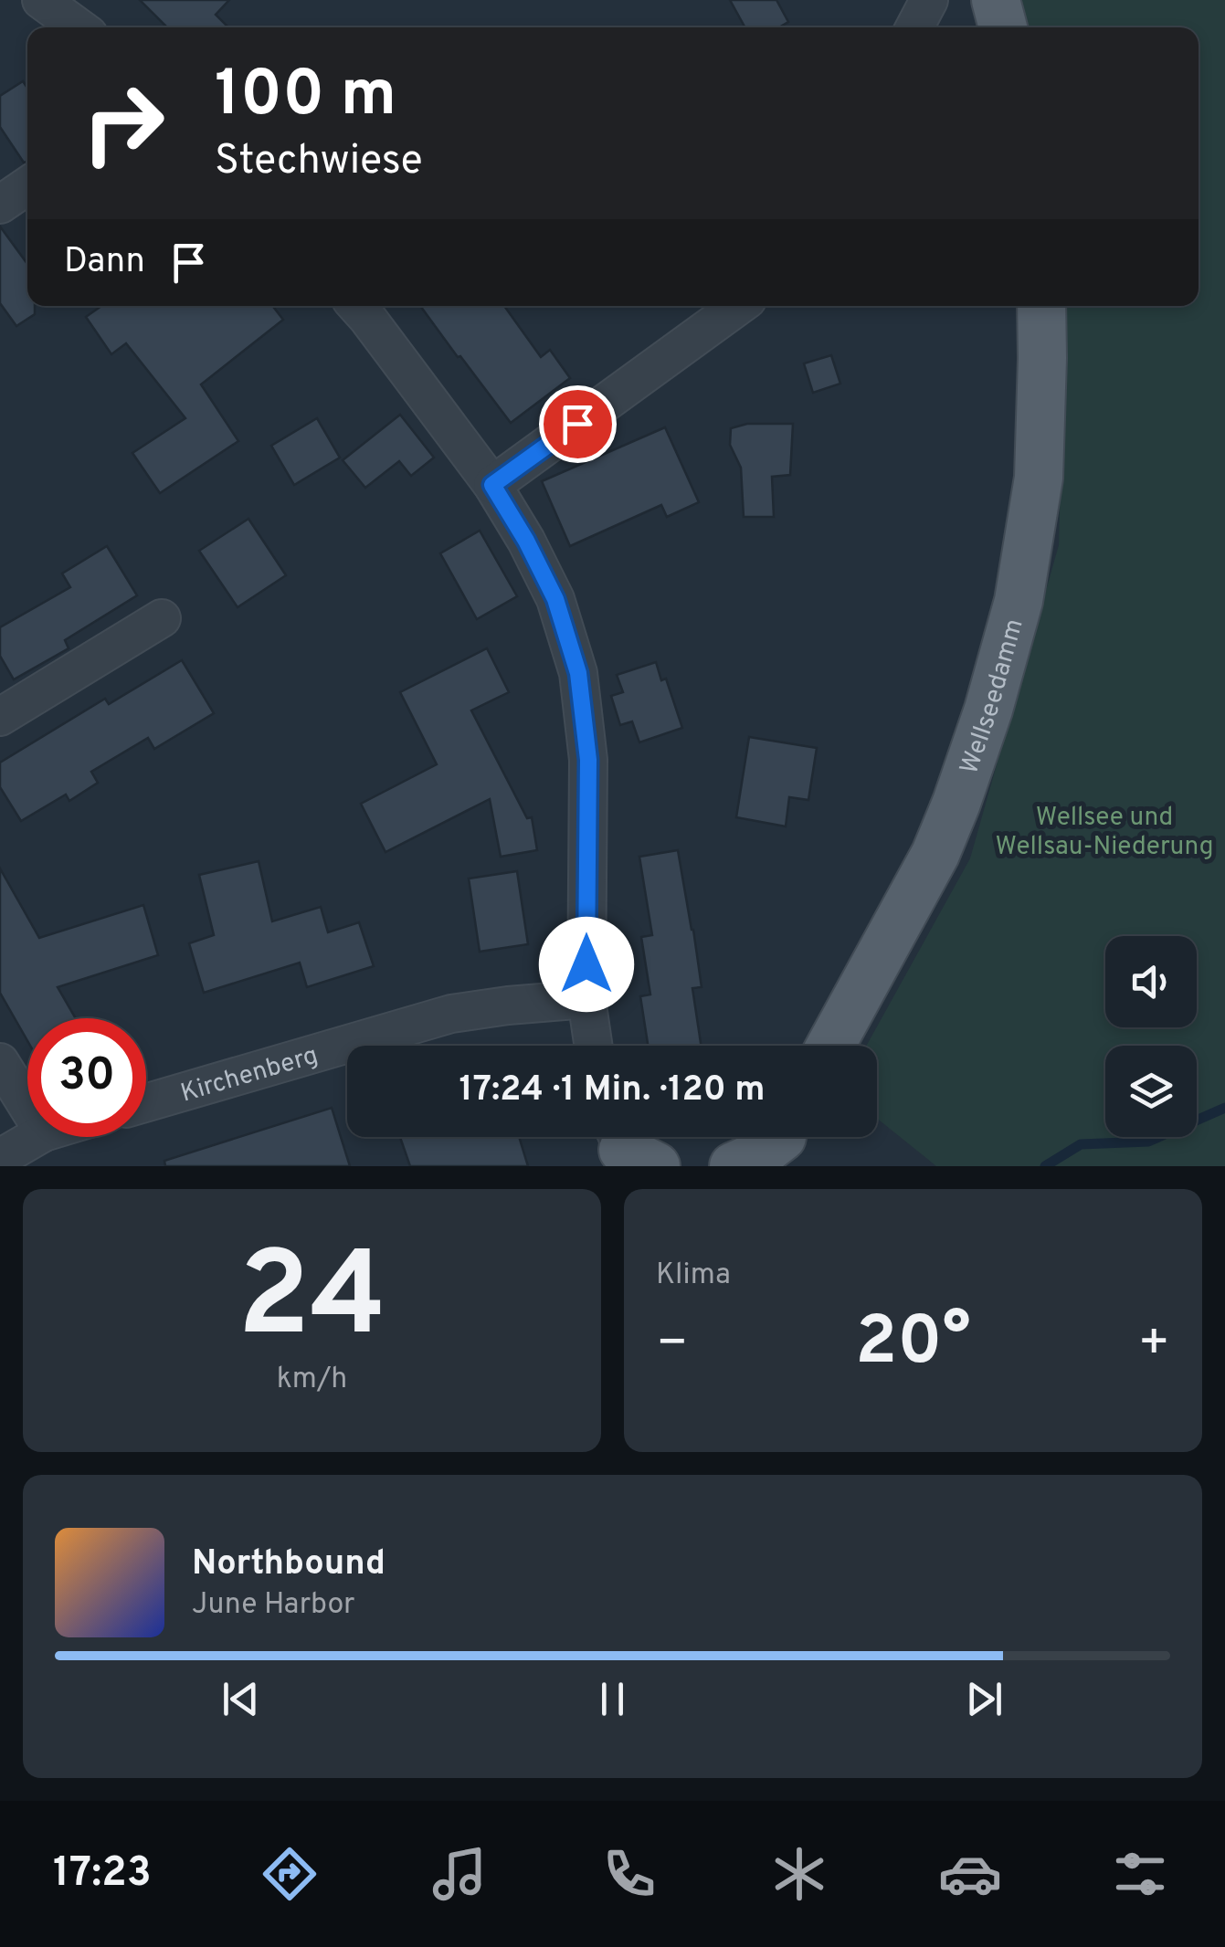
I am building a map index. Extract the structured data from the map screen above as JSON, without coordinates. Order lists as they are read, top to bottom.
{
  "streets": {
    "main road": ["Wellseedamm"],
    "street": ["Kirchenberg"]
  },
  "parks": ["Wellsee und Wellsau-Niederung"],
  "page": {
    "turn": ["100 m", "Stechwiese"],
    "then": "Dann",
    "limit": "30",
    "trip": "17:24 · 1 Min. · 120 m",
    "tile": [
      ["24", "km/h"],
      "Klima"
    ],
    "heat": ["−", "20°", "+"],
    "song": ["Northbound", "June Harbor"],
    "tabs": "17:23"
  }
}
